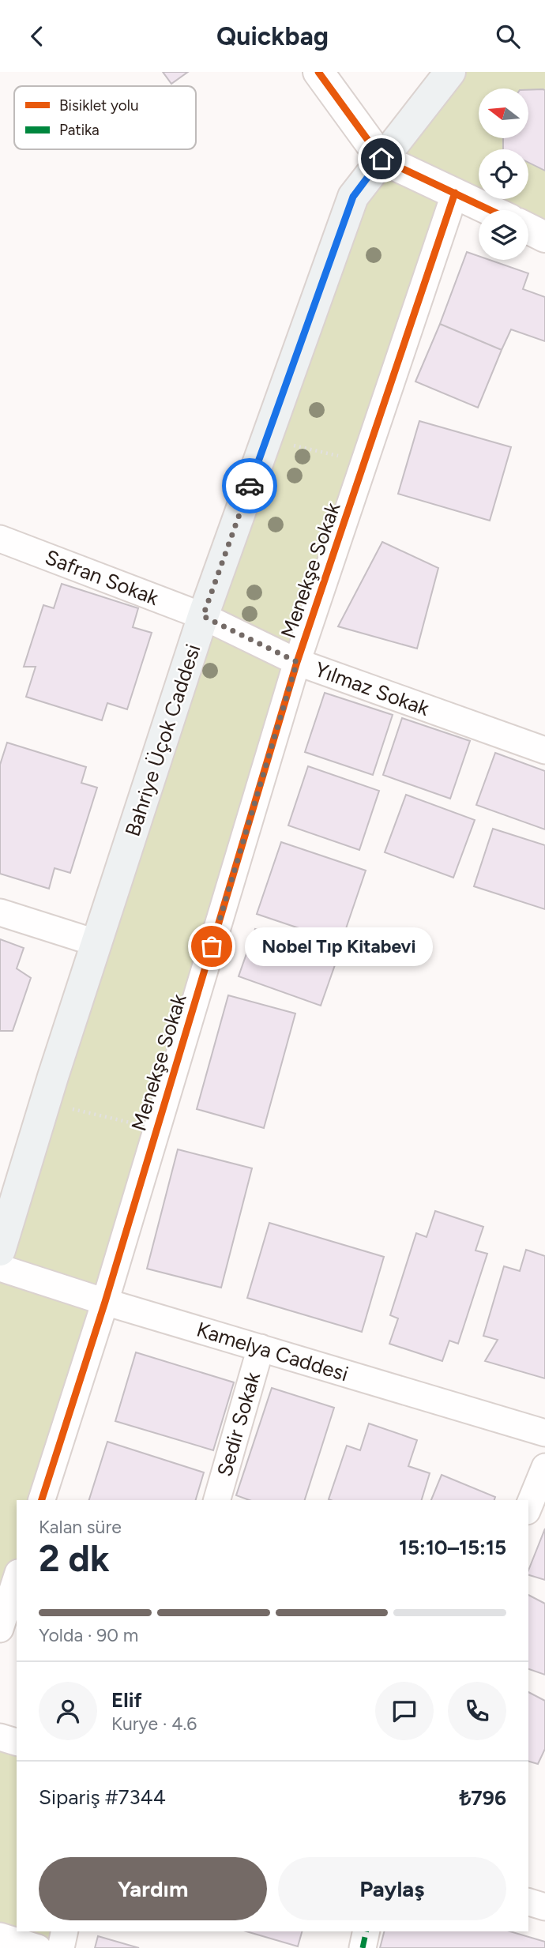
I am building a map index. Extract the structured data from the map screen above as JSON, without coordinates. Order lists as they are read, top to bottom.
{
  "streets": {
    "main road": ["Bahriye Üçok Caddesi"],
    "street": [
      "Menekşe Sokak",
      "Safran Sokak",
      "Yılmaz Sokak",
      "Kamelya Caddesi",
      "Sedir Sokak"
    ]
  },
  "crossings": [
    ["Menekşe Sokak", "Yılmaz Sokak"],
    ["Menekşe Sokak", "Kamelya Caddesi"],
    ["Safran Sokak", "Yılmaz Sokak"],
    ["Safran Sokak", "Bahriye Üçok Caddesi"],
    ["Yılmaz Sokak", "Bahriye Üçok Caddesi"],
    ["Kamelya Caddesi", "Sedir Sokak"]
  ],
  "places": ["Nobel Tıp Kitabevi"],
  "legend": ["Bisiklet yolu", "Patika"],
  "north": "left",
  "page": {
    "header": "Quickbag",
    "bubble": "Nobel Tıp Kitabevi",
    "heading": ["2 dk", "Kalan süre", "15:10–15:15"],
    "panel": [
      "Elif",
      "Kurye · 4.6",
      "Sipariş #7344",
      "₺796"
    ],
    "bar": "Yolda · 90 m",
    "buttons": ["Yardım", "Paylaş"]
  }
}
